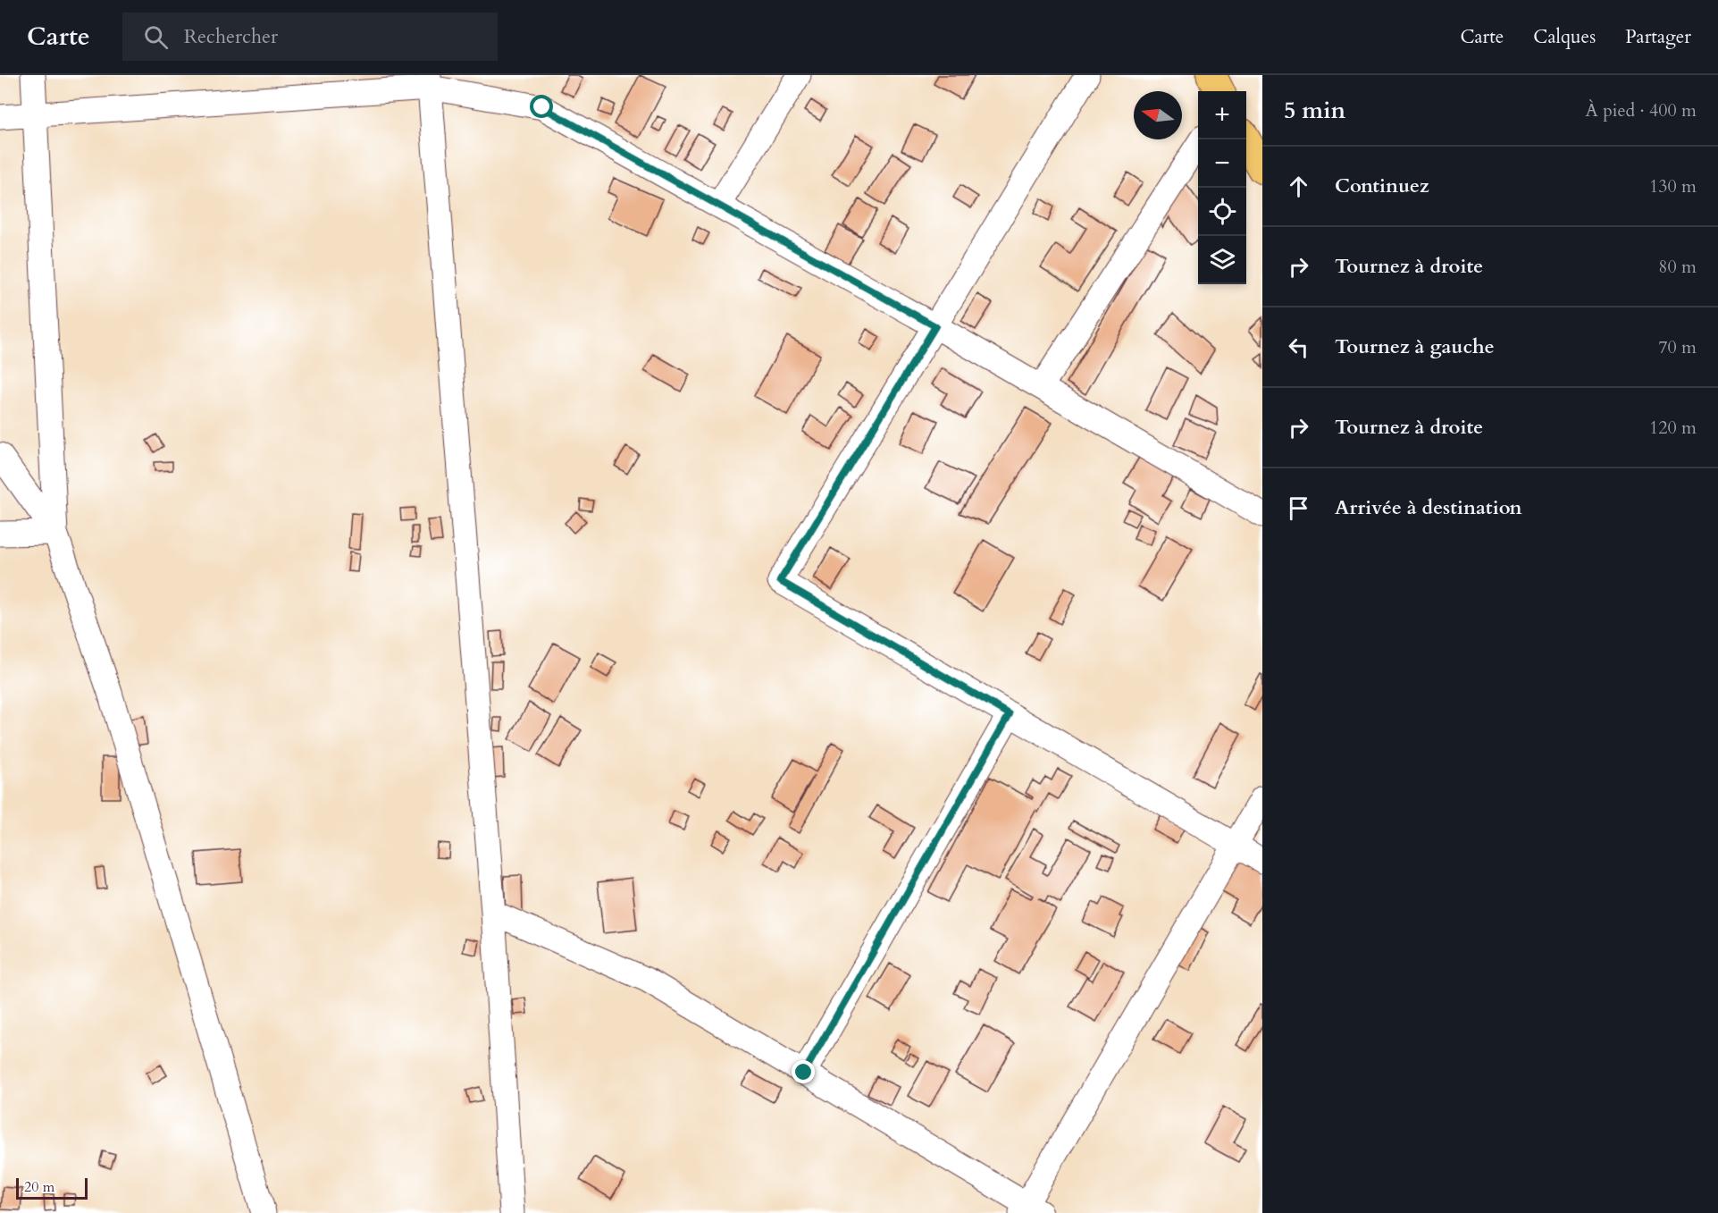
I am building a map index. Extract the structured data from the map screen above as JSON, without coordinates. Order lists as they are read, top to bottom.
{
  "scale_bar": "20 m",
  "north": "left",
  "page": {
    "header": "Carte",
    "search": "Rechercher",
    "nav": ["Carte", "Calques", "Partager"],
    "heading": ["5 min", "À pied · 400 m"],
    "map_buttons": ["+", "−"],
    "list": [
      ["Continuez", "130 m"],
      ["Tournez à droite", "80 m"],
      ["Tournez à gauche", "70 m"],
      ["Tournez à droite", "120 m"],
      "Arrivée à destination"
    ],
    "scale": "20 m"
  }
}
